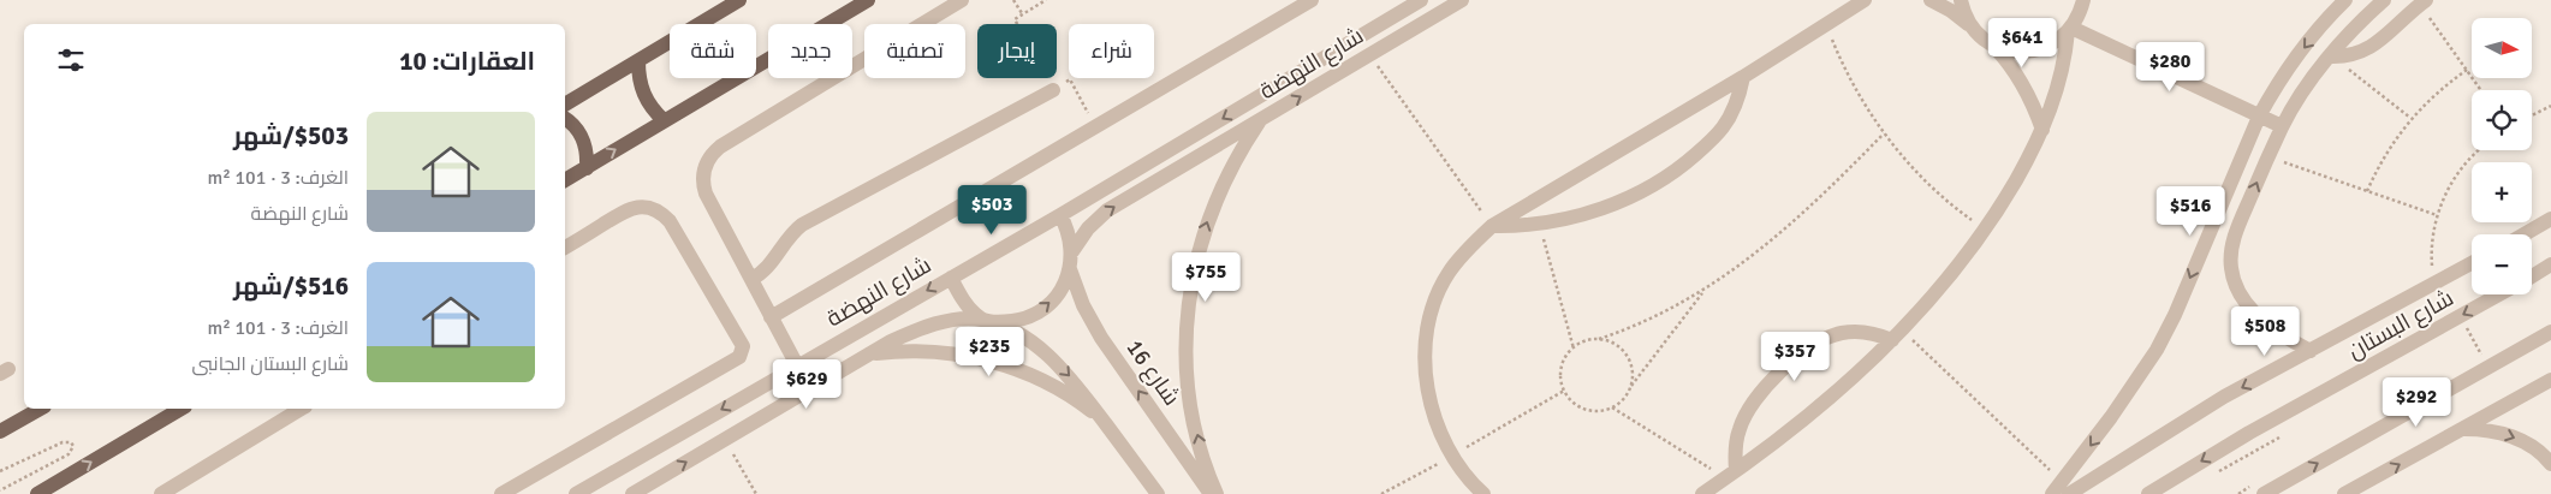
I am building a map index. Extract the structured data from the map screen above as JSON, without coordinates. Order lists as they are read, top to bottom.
{
  "streets": {
    "street": ["شارع النهضة", "شارع البستان", "شارع 16"]
  },
  "north": "right",
  "page": {
    "map_buttons": ["+", "−"],
    "price": [
      "$641",
      "$280",
      "$503",
      "$516",
      "$755",
      "$508",
      "$235",
      "$357",
      "$629",
      "$292"
    ],
    "chip": [
      "شراء",
      "إيجار",
      "تصفية",
      "جديد",
      "شقة"
    ],
    "heading": "العقارات: 10",
    "list": [
      {
        "name": "$503/شهر",
        "note": "الغرف: 3 · 101 m² · شارع النهضة"
      },
      {
        "name": "$516/شهر",
        "note": "الغرف: 3 · 101 m² · شارع البستان الجانبى"
      }
    ]
  }
}
